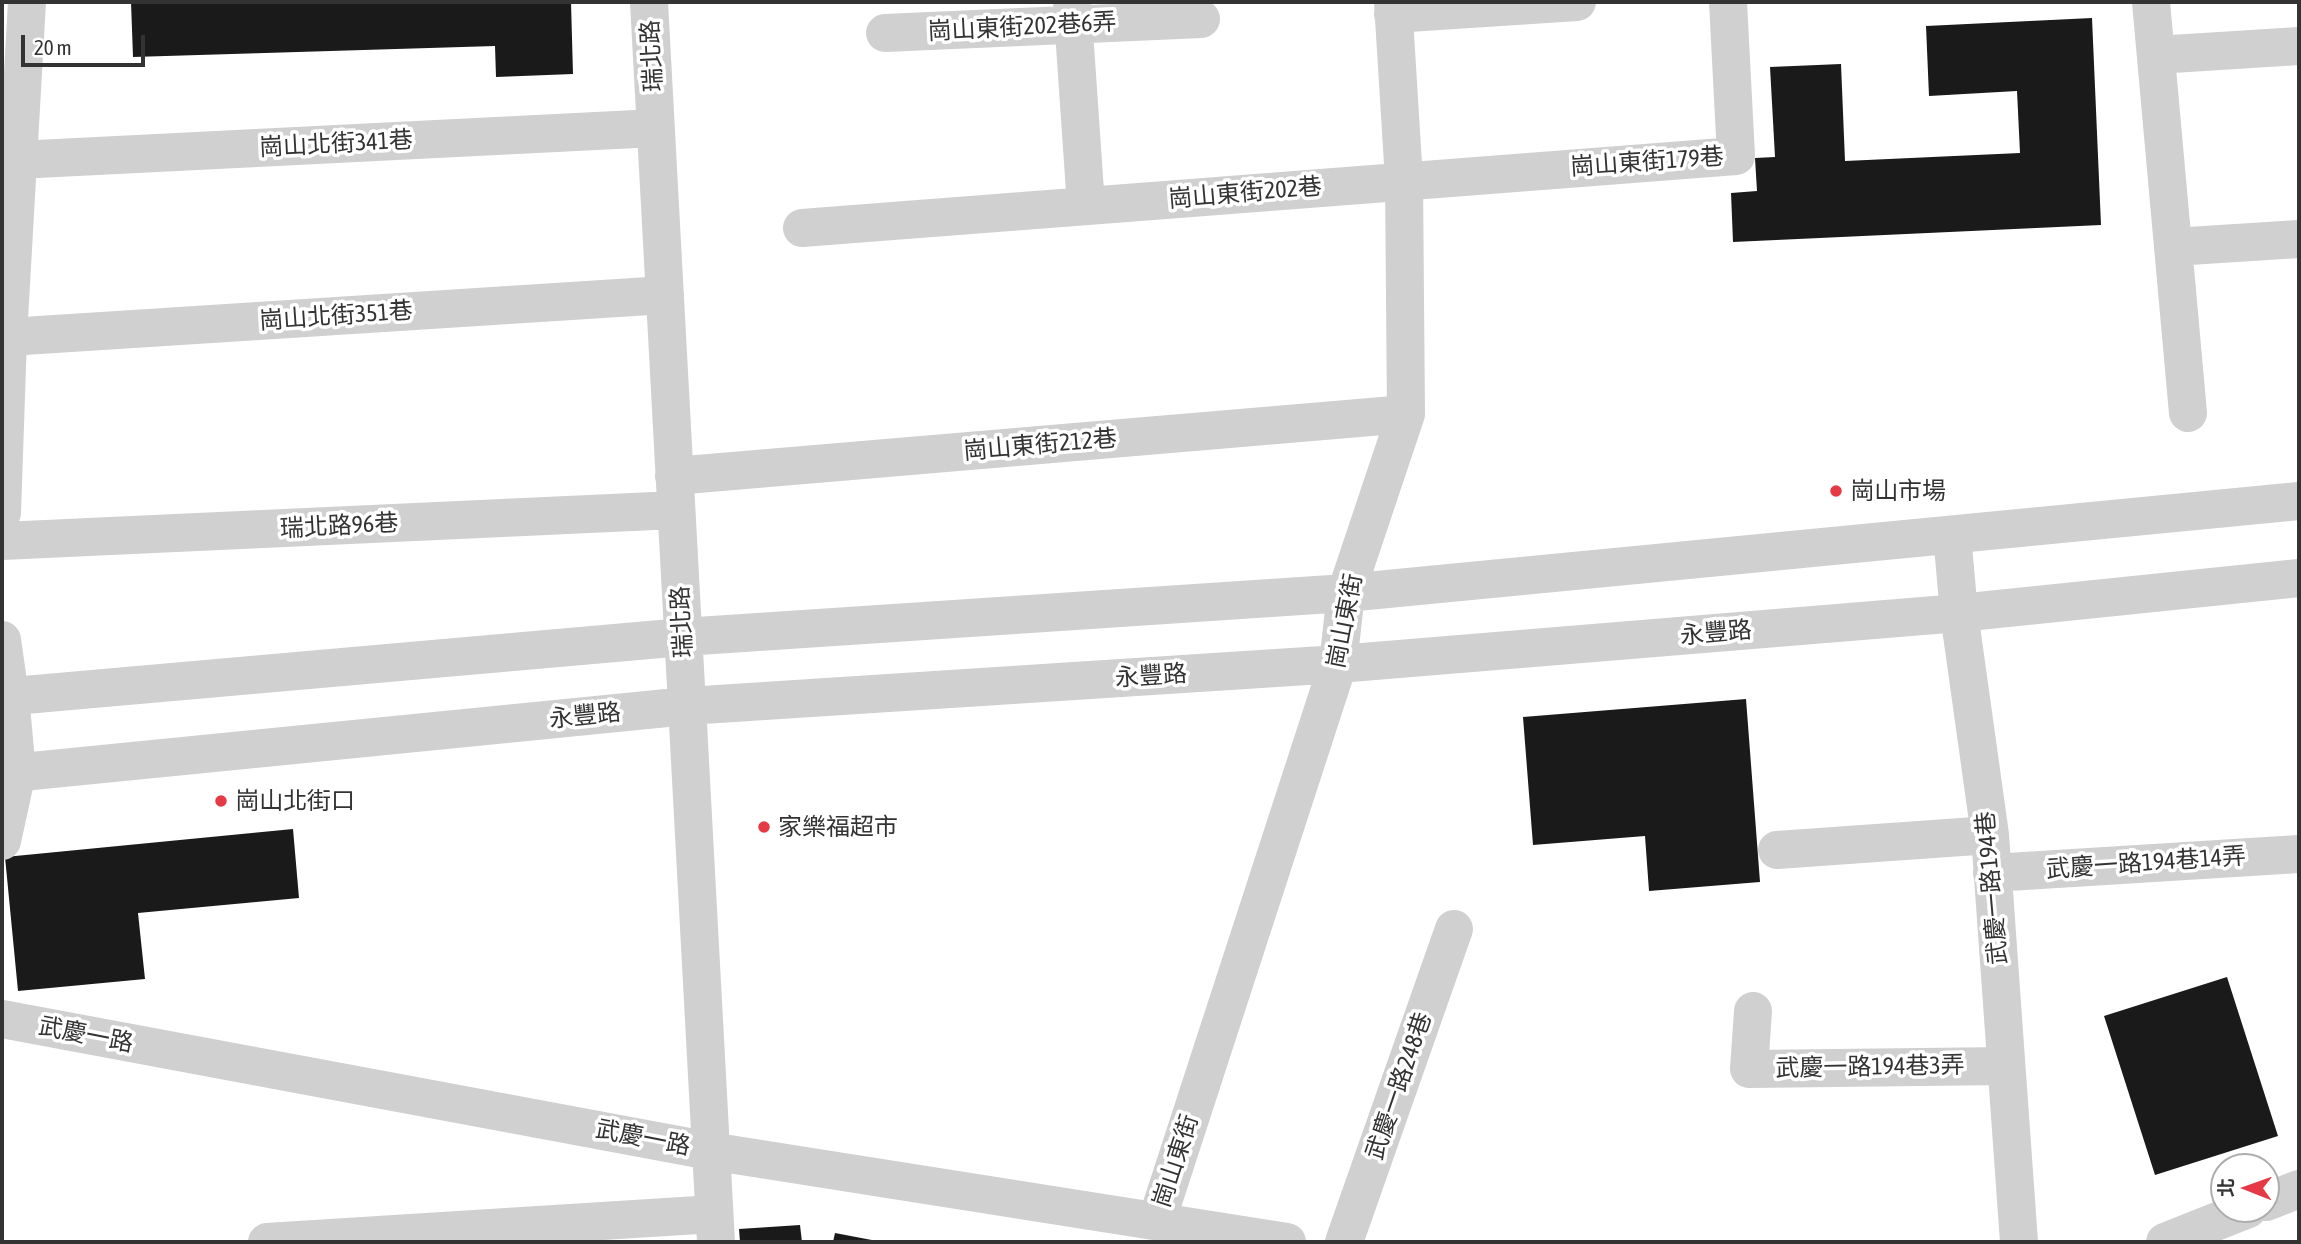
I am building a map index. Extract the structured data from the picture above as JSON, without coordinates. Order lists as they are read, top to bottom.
{
  "streets": {
    "street": [
      "崗山東街202巷6弄",
      "瑞北路",
      "崗山北街341巷",
      "崗山東街179巷",
      "崗山東街202巷",
      "崗山北街351巷",
      "崗山東街212巷",
      "瑞北路96巷",
      "崗山東街",
      "永豐路",
      "武慶一路194巷14弄",
      "武慶一路194巷",
      "武慶一路",
      "武慶一路194巷3弄",
      "武慶一路248巷"
    ]
  },
  "crossings": [
    ["瑞北路", "崗山北街341巷"],
    ["瑞北路", "崗山北街351巷"],
    ["瑞北路", "崗山東街212巷"],
    ["瑞北路", "瑞北路96巷"],
    ["瑞北路", "永豐路"],
    ["瑞北路", "武慶一路"],
    ["崗山東街179巷", "崗山東街202巷"],
    ["崗山東街179巷", "崗山東街"],
    ["崗山東街202巷", "崗山東街"],
    ["崗山東街212巷", "瑞北路96巷"],
    ["崗山東街212巷", "崗山東街"],
    ["崗山東街", "永豐路"],
    ["崗山東街", "武慶一路"],
    ["永豐路", "武慶一路194巷"],
    ["武慶一路194巷14弄", "武慶一路194巷"],
    ["武慶一路194巷", "武慶一路194巷3弄"]
  ],
  "places": ["崗山市場", "崗山北街口", "家樂福超市"],
  "scale_bar": "20 m",
  "north": "left"
}
